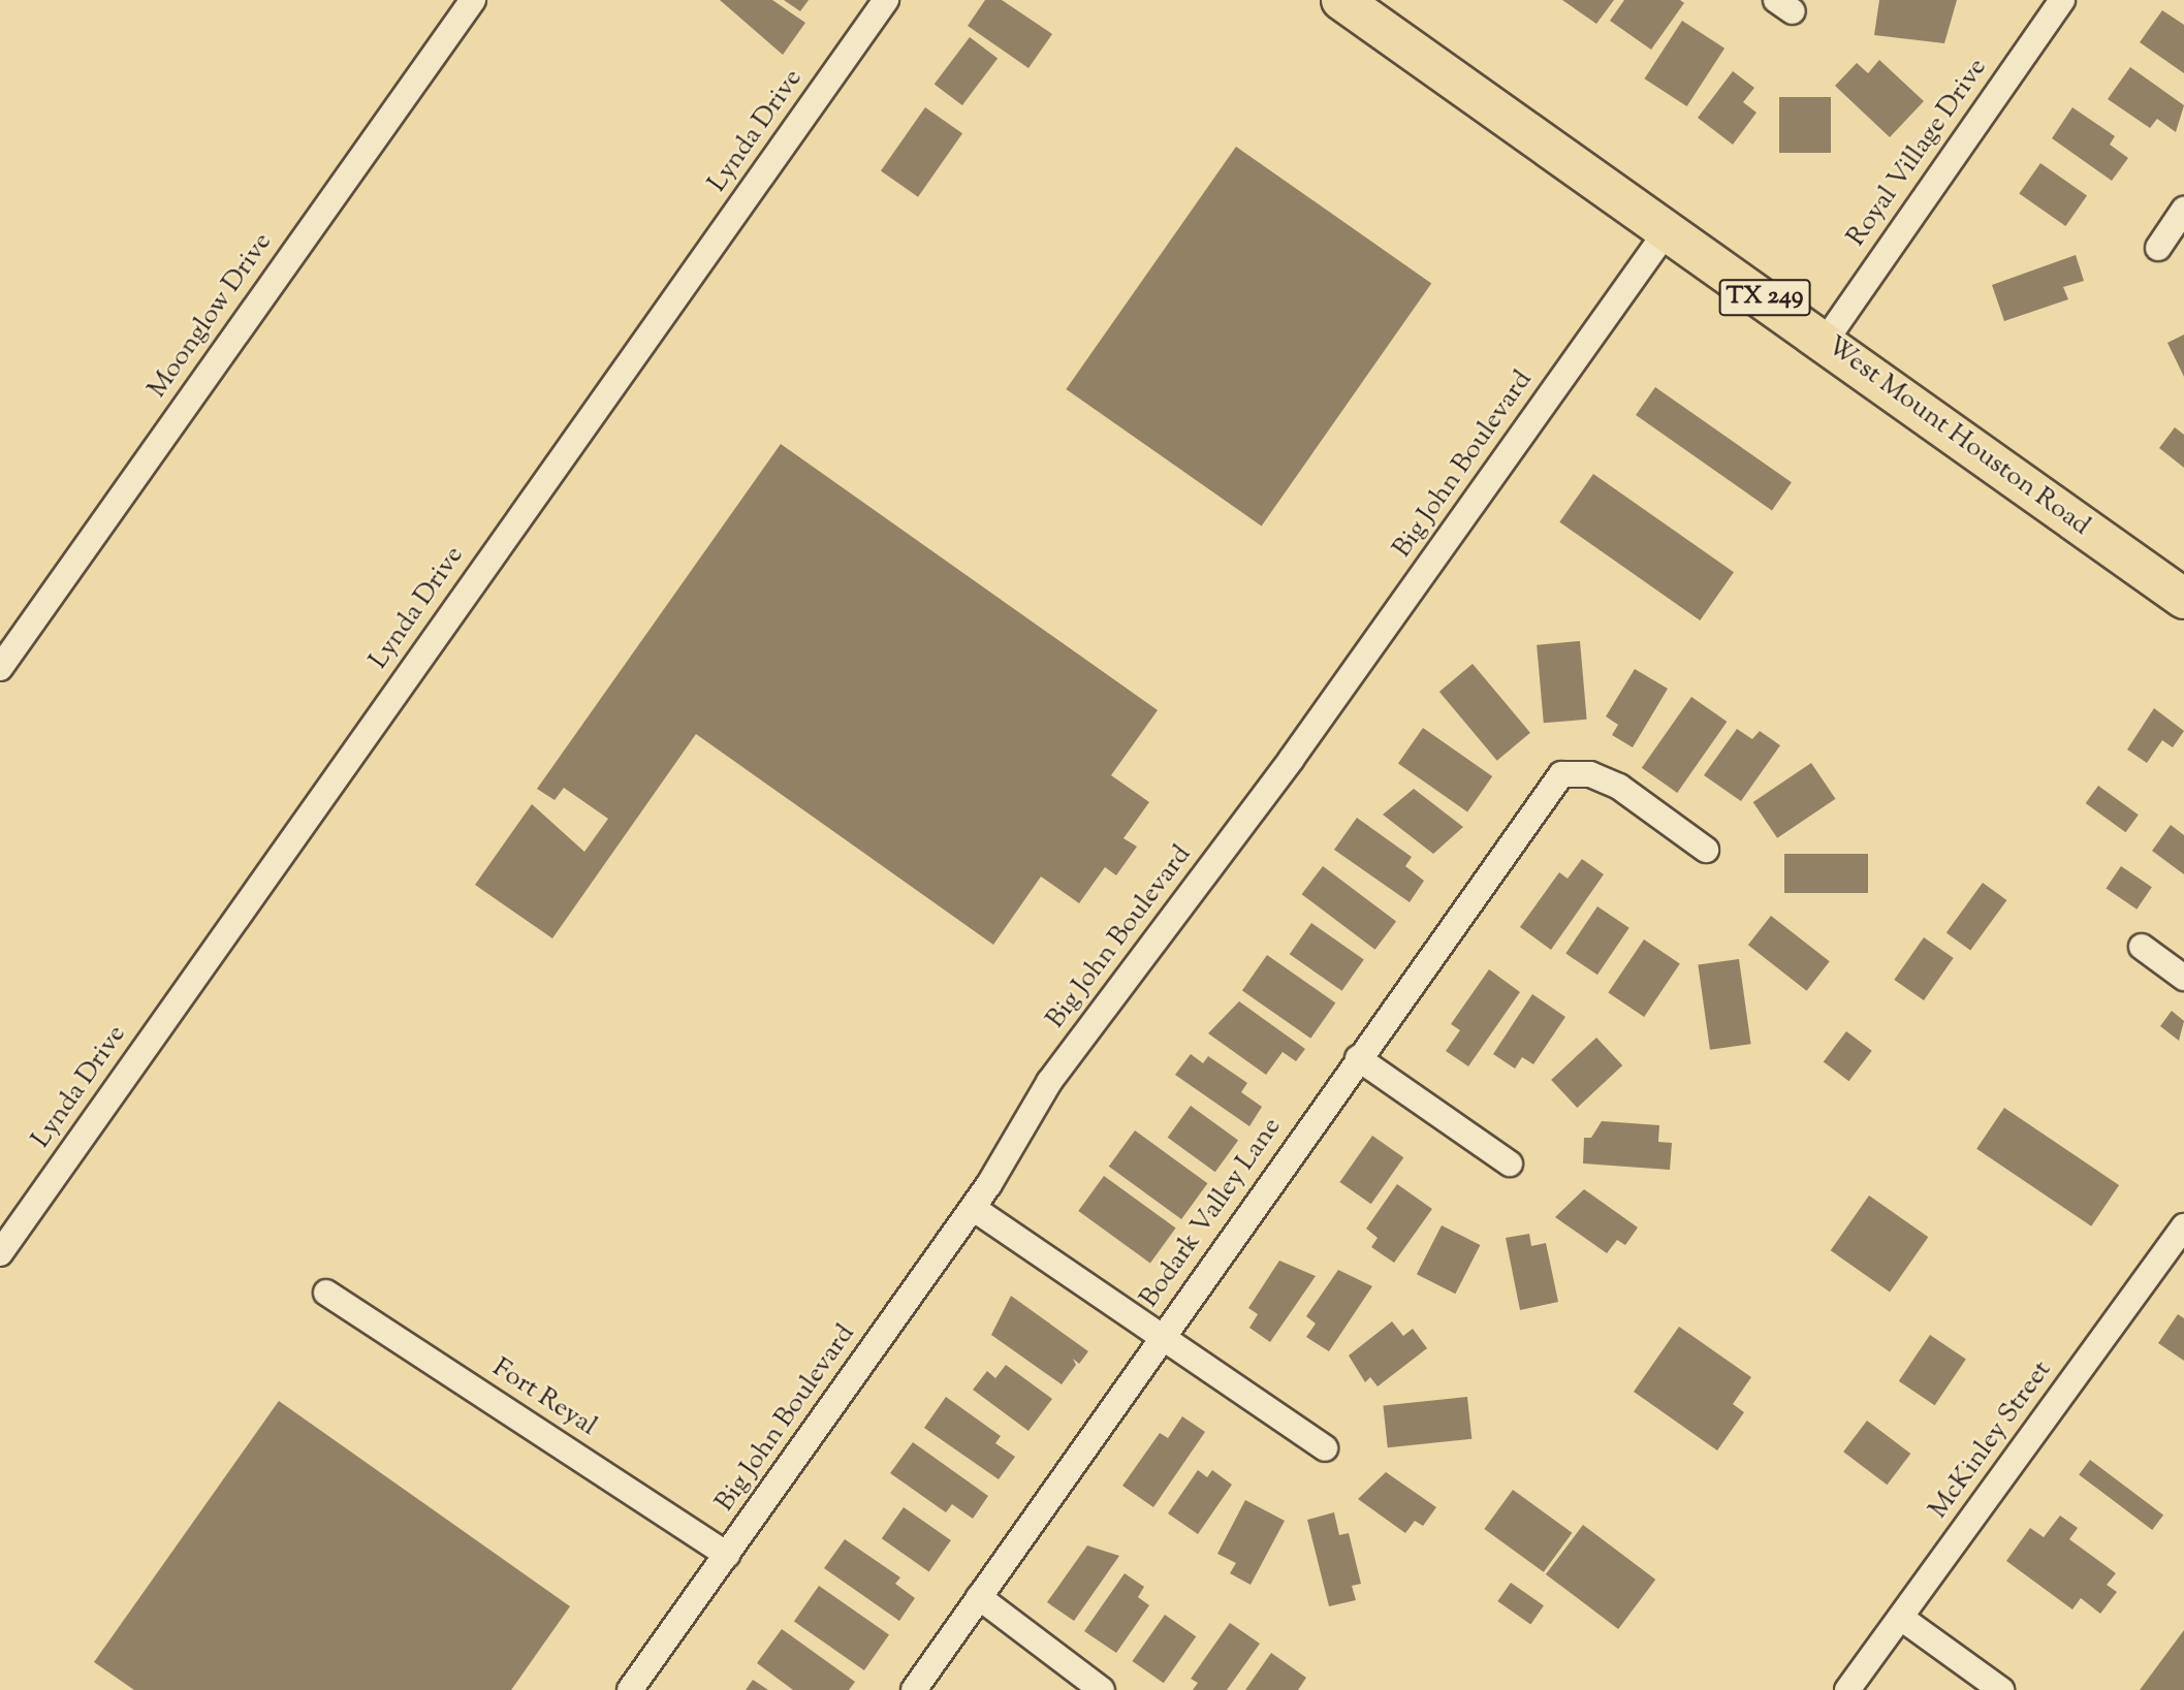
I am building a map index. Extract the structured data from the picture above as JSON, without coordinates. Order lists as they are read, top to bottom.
{
  "streets": {
    "main road": ["TX 249", "West Mount Houston Road"],
    "street": [
      "Lynda Drive",
      "Royal Village Drive",
      "Moonglow Drive",
      "Big John Boulevard",
      "Bodark Valley Lane",
      "Fort Reyal",
      "McKinley Street"
    ]
  },
  "crossings": [
    ["Royal Village Drive", "West Mount Houston Road"],
    ["West Mount Houston Road", "Big John Boulevard"],
    ["Big John Boulevard", "Fort Reyal"]
  ]
}
